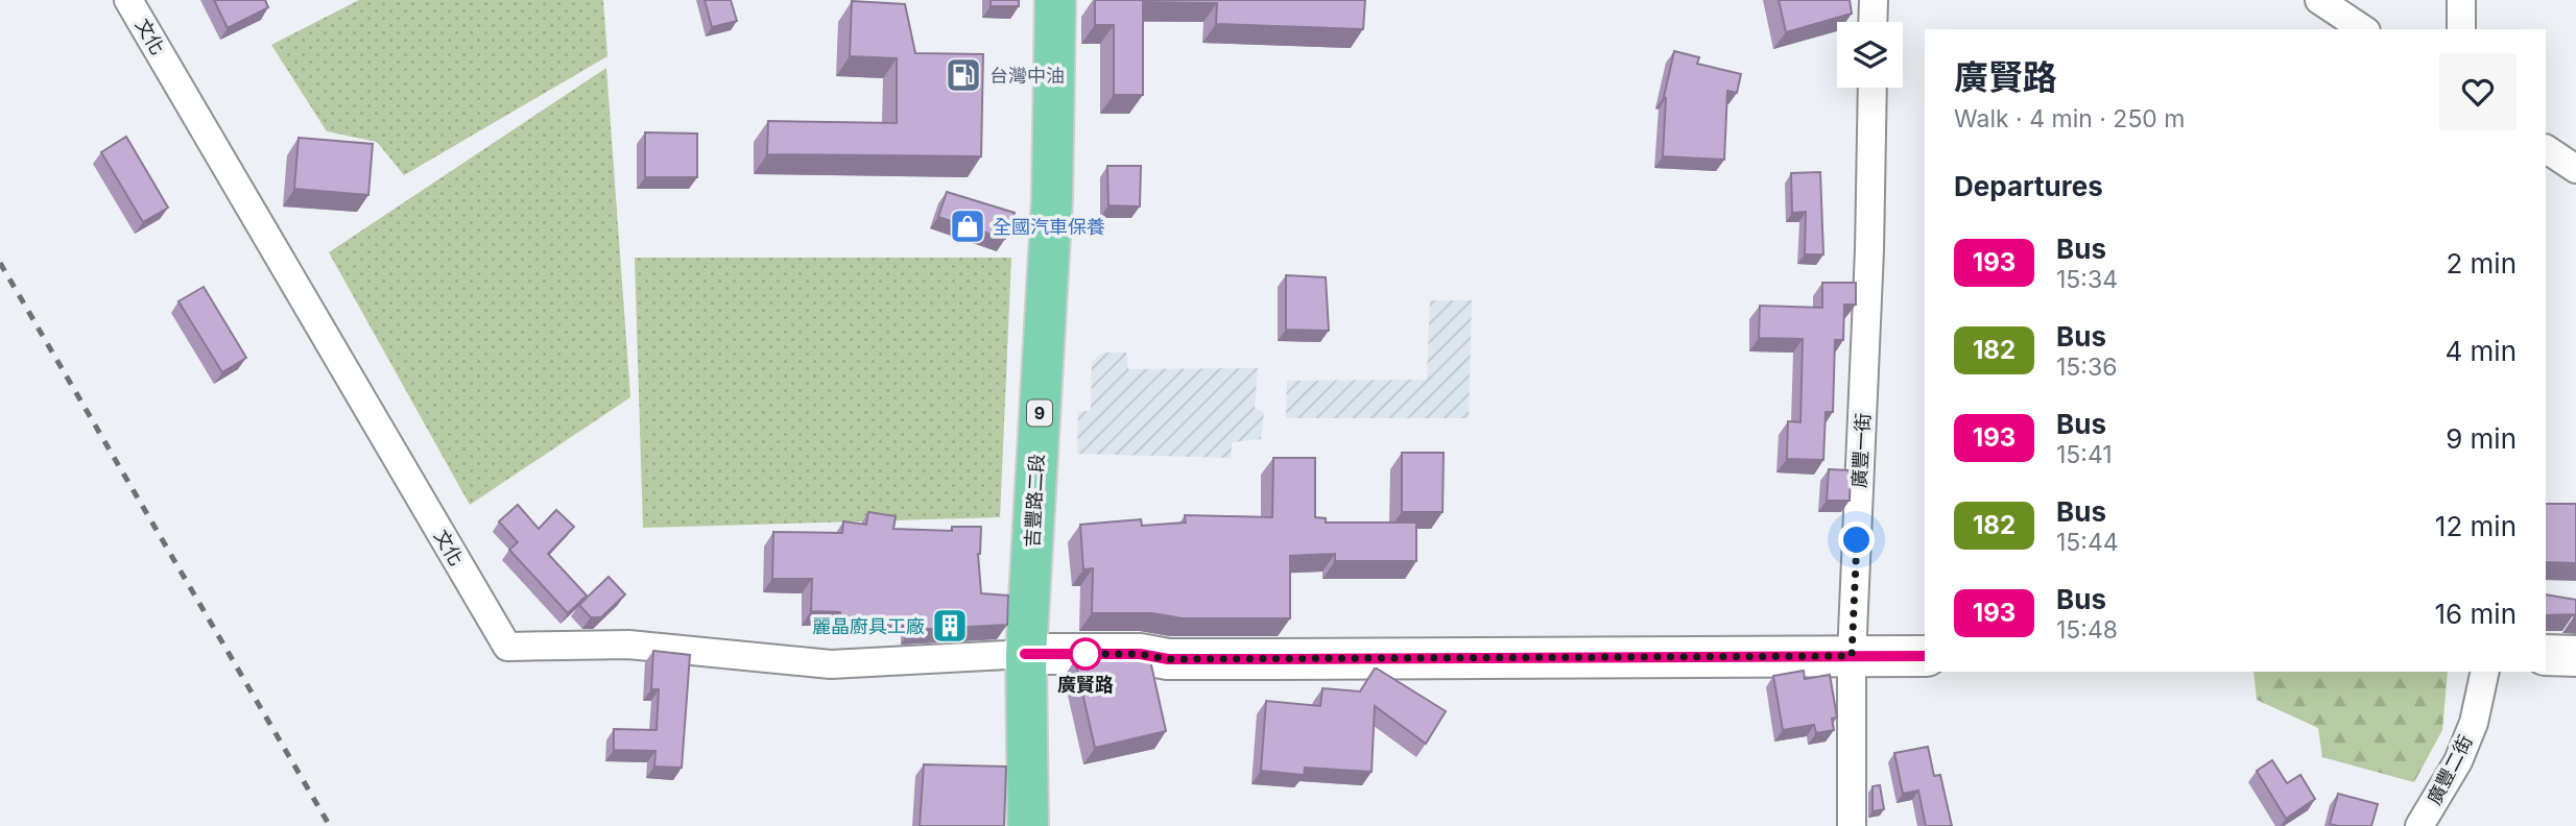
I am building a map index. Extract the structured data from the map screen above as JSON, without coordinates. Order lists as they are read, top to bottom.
{
  "streets": {
    "main road": ["9", "吉豐路二段"],
    "street": ["文化", "廣豐一街", "廣豐二街"]
  },
  "crossings": [
    ["文化", "吉豐路二段"]
  ],
  "places": {
    "fuel station": ["台灣中油"],
    "shop": ["全國汽車保養"],
    "building": ["麗晶廚具工廠"],
    "other": ["廣賢路"]
  },
  "lines": ["bus line 193"],
  "page": {
    "heading": [
      ["廣賢路", "Walk · 4 min · 250 m"],
      "Departures"
    ],
    "list": [
      {
        "mark": "193",
        "name": "Bus",
        "note": "15:34",
        "value": "2 min"
      },
      {
        "mark": "182",
        "name": "Bus",
        "note": "15:36",
        "value": "4 min"
      },
      {
        "mark": "193",
        "name": "Bus",
        "note": "15:41",
        "value": "9 min"
      },
      {
        "mark": "182",
        "name": "Bus",
        "note": "15:44",
        "value": "12 min"
      },
      {
        "mark": "193",
        "name": "Bus",
        "note": "15:48",
        "value": "16 min"
      }
    ]
  }
}
